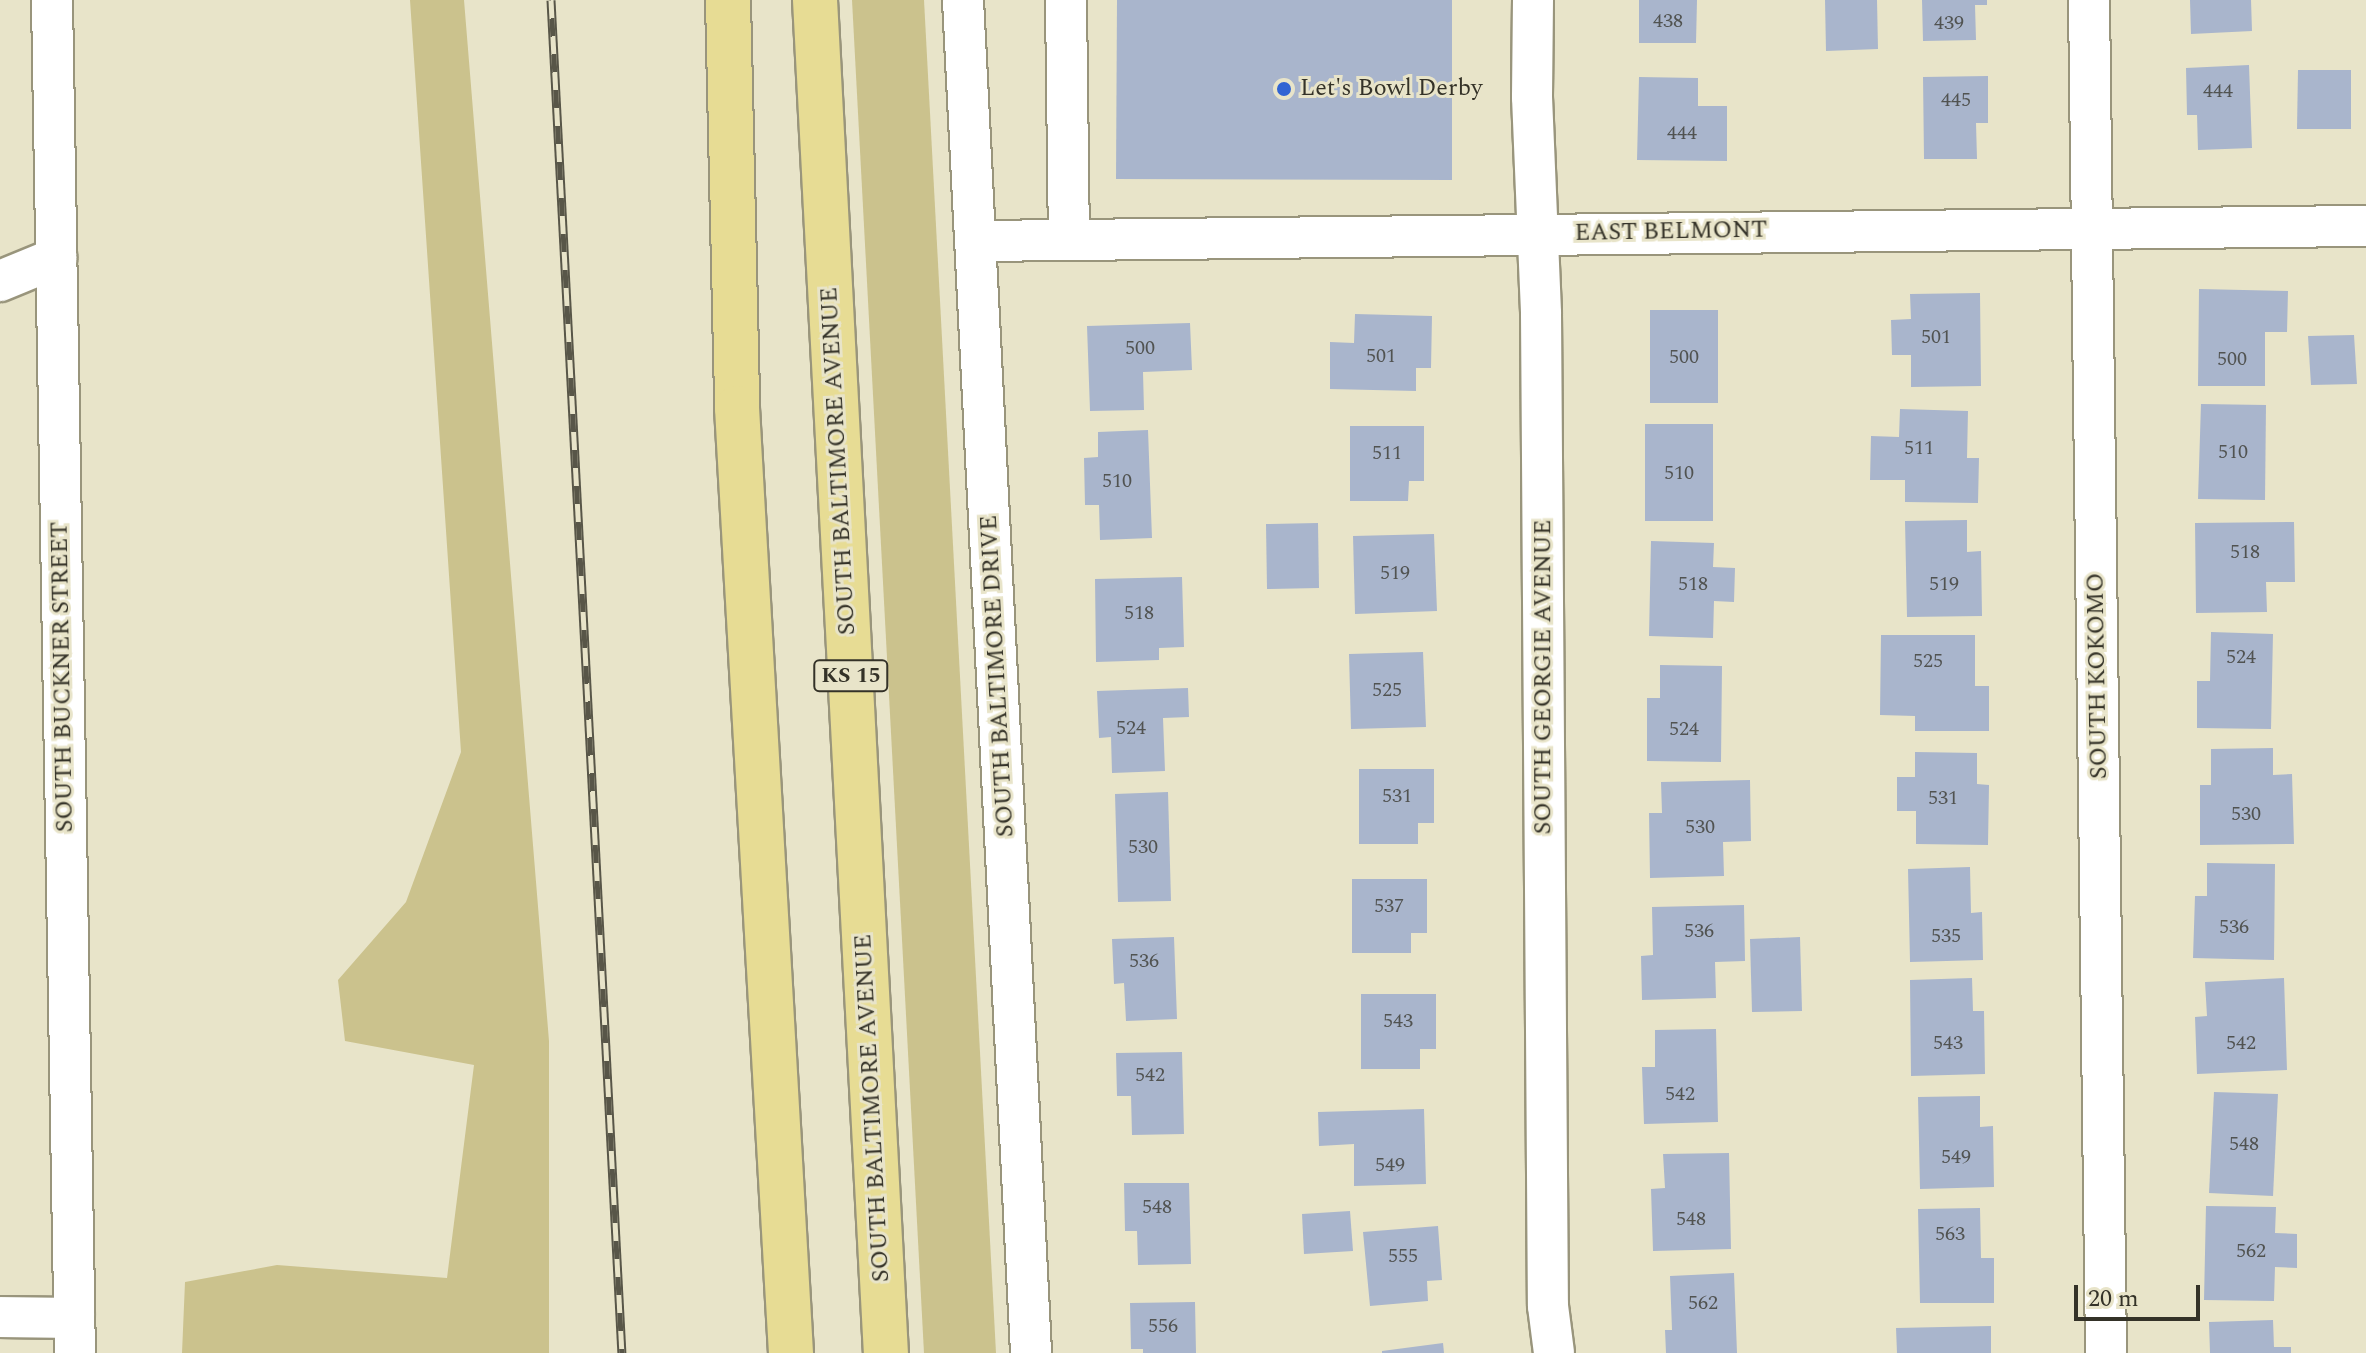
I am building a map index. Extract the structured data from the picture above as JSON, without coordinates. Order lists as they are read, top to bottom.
{
  "streets": {
    "main road": ["SOUTH BALTIMORE AVENUE", "KS 15"],
    "street": [
      "EAST BELMONT",
      "SOUTH BALTIMORE DRIVE",
      "SOUTH KOKOMO",
      "SOUTH BUCKNER STREET",
      "SOUTH GEORGIE AVENUE"
    ]
  },
  "crossings": [
    ["EAST BELMONT", "SOUTH BALTIMORE DRIVE"],
    ["EAST BELMONT", "SOUTH KOKOMO"],
    ["EAST BELMONT", "SOUTH GEORGIE AVENUE"]
  ],
  "places": ["Let's Bowl Derby"],
  "house_numbers": [
    "438",
    "439",
    "444",
    "445",
    "444",
    "501",
    "500",
    "501",
    "500",
    "500",
    "511",
    "510",
    "511",
    "510",
    "510",
    "518",
    "519",
    "518",
    "519",
    "518",
    "524",
    "525",
    "525",
    "524",
    "524",
    "531",
    "531",
    "530",
    "530",
    "530",
    "537",
    "536",
    "536",
    "535",
    "536",
    "543",
    "543",
    "542",
    "542",
    "542",
    "548",
    "549",
    "549",
    "548",
    "548",
    "563",
    "562",
    "555",
    "562",
    "556"
  ],
  "scale_bar": "20 m"
}
